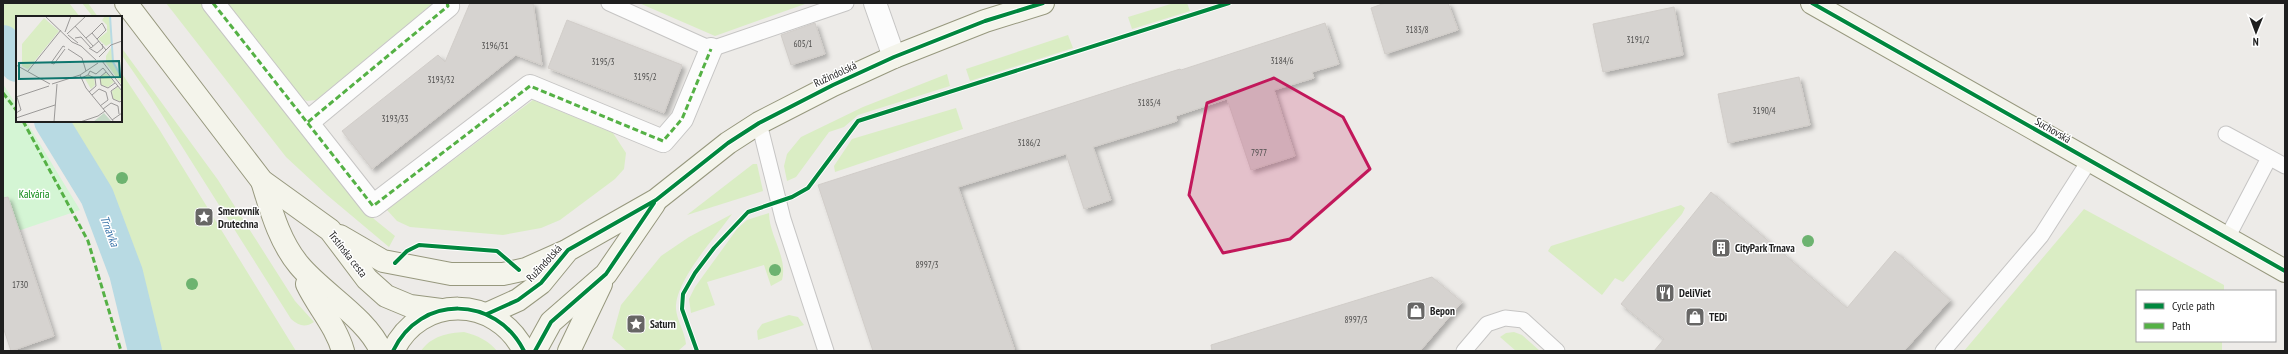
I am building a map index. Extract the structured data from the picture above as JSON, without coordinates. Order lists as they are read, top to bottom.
{
  "streets": {
    "street": ["Ružindolská", "Suchovská", "Trstínska cesta"]
  },
  "water": ["Trnávka"],
  "parks": ["Kalvária"],
  "places": {
    "place": ["Smerovník Drutechna", "Saturn"],
    "building": ["CityPark Trnava"],
    "restaurant": ["DeliViet"],
    "shop": ["Bepon", "TEDi"]
  },
  "house_numbers": [
    "3183/8",
    "3191/2",
    "605/1",
    "3196/31",
    "3184/6",
    "3195/3",
    "3195/2",
    "3193/32",
    "3185/4",
    "3190/4",
    "3193/33",
    "3186/2",
    "7977",
    "8997/3",
    "1730",
    "8997/3"
  ],
  "legend": ["Cycle path", "Path"],
  "north": "bottom"
}
